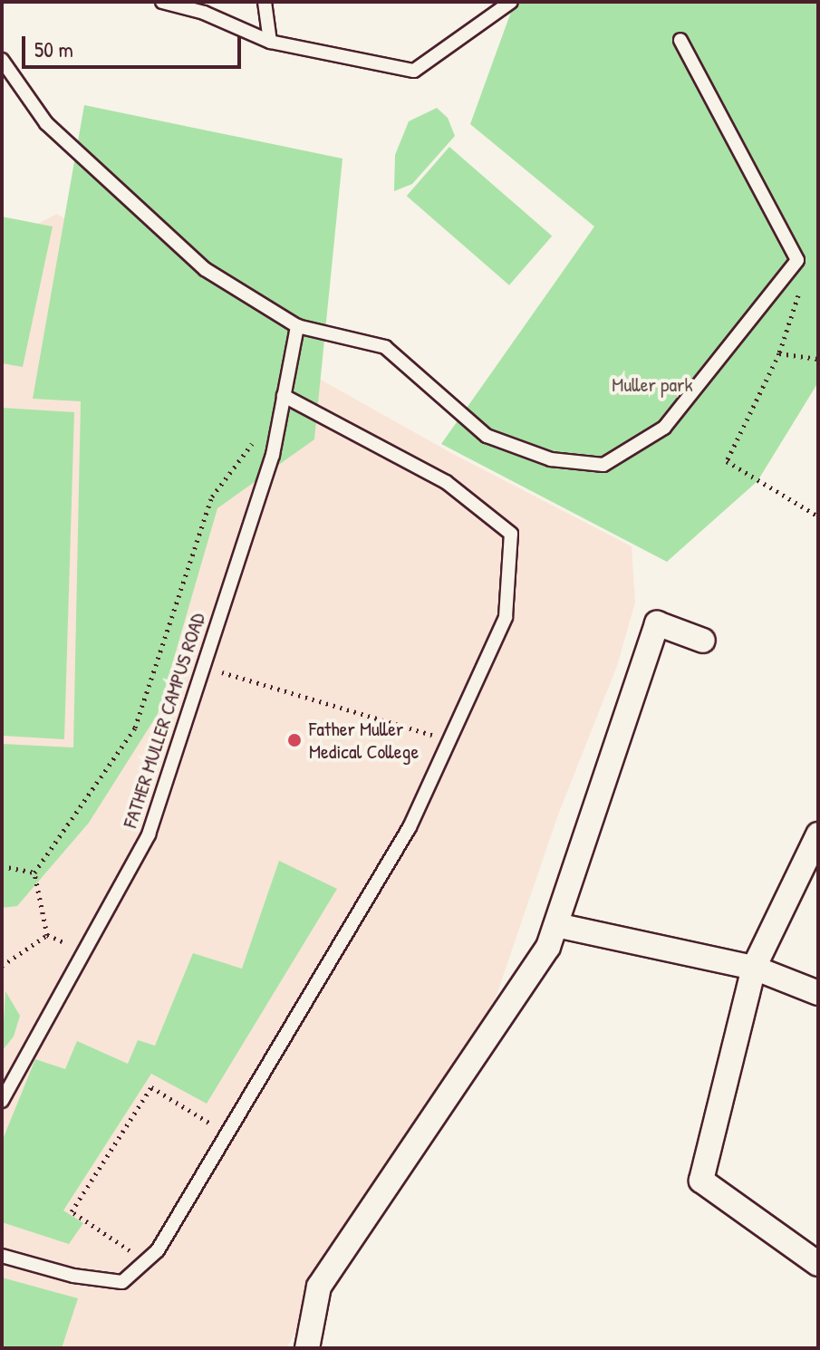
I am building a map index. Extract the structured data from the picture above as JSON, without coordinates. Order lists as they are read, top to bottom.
{
  "streets": {
    "lane": ["FATHER MULLER CAMPUS ROAD"]
  },
  "parks": ["Muller park"],
  "places": ["Father Muller Medical College"],
  "scale_bar": "50 m"
}
